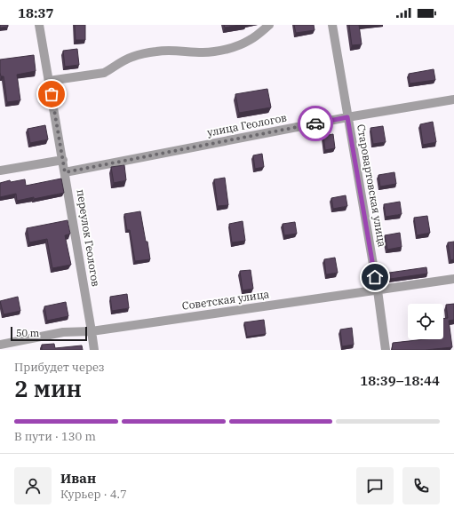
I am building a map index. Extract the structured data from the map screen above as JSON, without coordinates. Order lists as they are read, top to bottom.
{
  "streets": {
    "street": [
      "улица Геологов",
      "Старовартовская улица",
      "переулок Геологов",
      "Советская улица"
    ]
  },
  "crossings": [
    ["улица Геологов", "Старовартовская улица"],
    ["улица Геологов", "переулок Геологов"],
    ["Старовартовская улица", "Советская улица"],
    ["переулок Геологов", "Советская улица"]
  ],
  "scale_bar": "50 m",
  "page": {
    "status": "18:37",
    "scale": "50 m",
    "heading": ["2 мин", "Прибудет через", "18:39–18:44"],
    "panel": ["Иван", "Курьер · 4.7"],
    "bar": "В пути · 130 m"
  }
}
